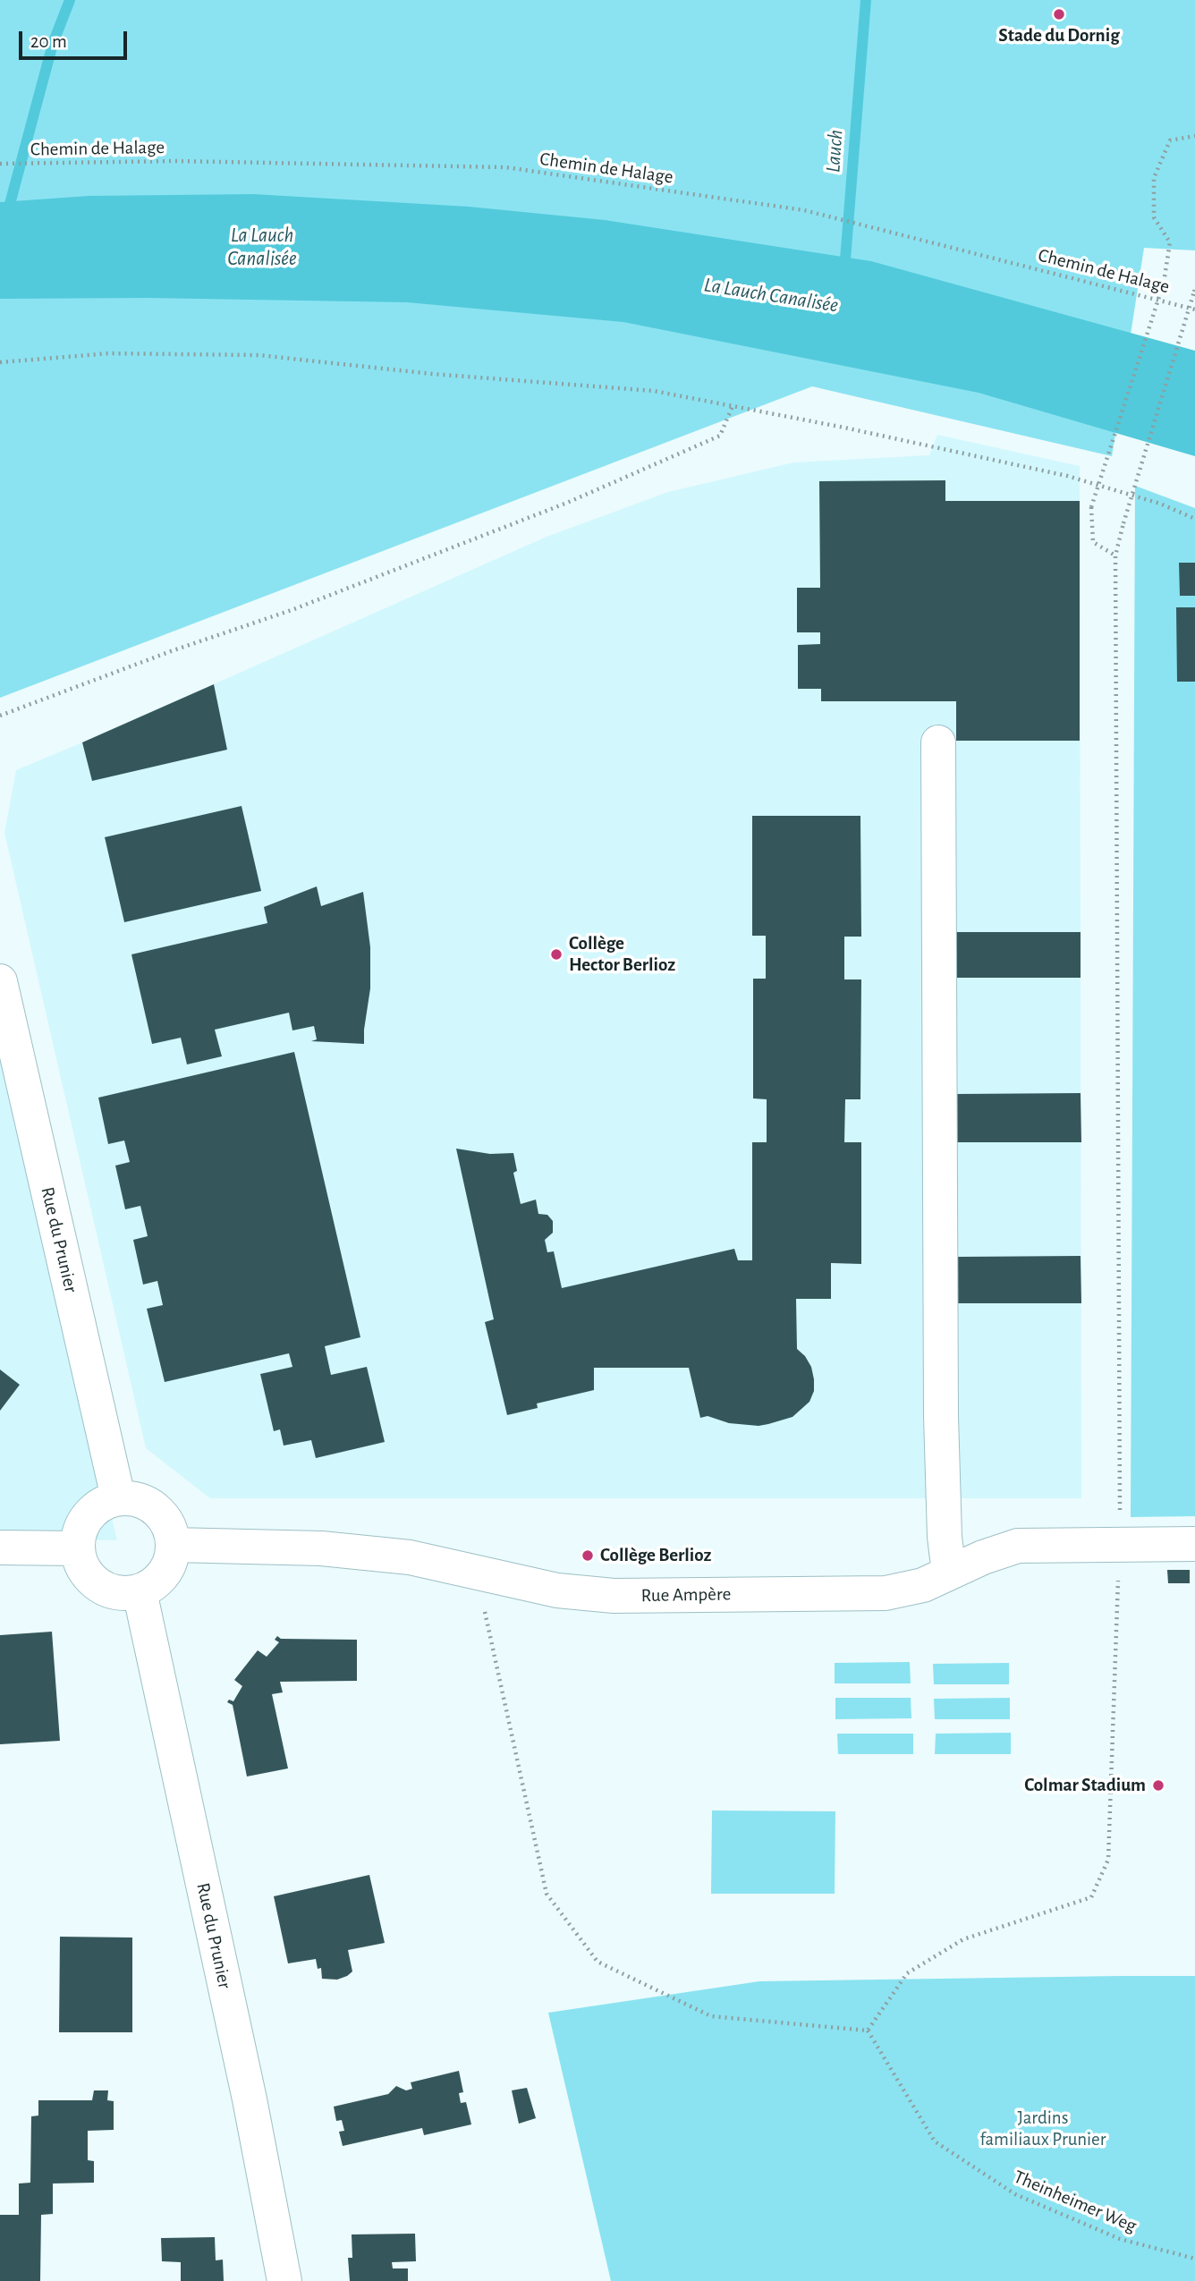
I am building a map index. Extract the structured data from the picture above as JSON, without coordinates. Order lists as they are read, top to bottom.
{
  "streets": {
    "street": ["Rue du Prunier", "Rue Ampère"],
    "path": ["Chemin de Halage", "Theinheimer Weg"]
  },
  "crossings": [
    ["Rue du Prunier", "Rue Ampère"]
  ],
  "water": ["Lauch", "La Lauch Canalisée"],
  "parks": ["Jardins familiaux Prunier"],
  "places": [
    "Stade du Dornig",
    "Collège Hector Berlioz",
    "Collège Berlioz",
    "Colmar Stadium"
  ],
  "scale_bar": "20 m"
}
